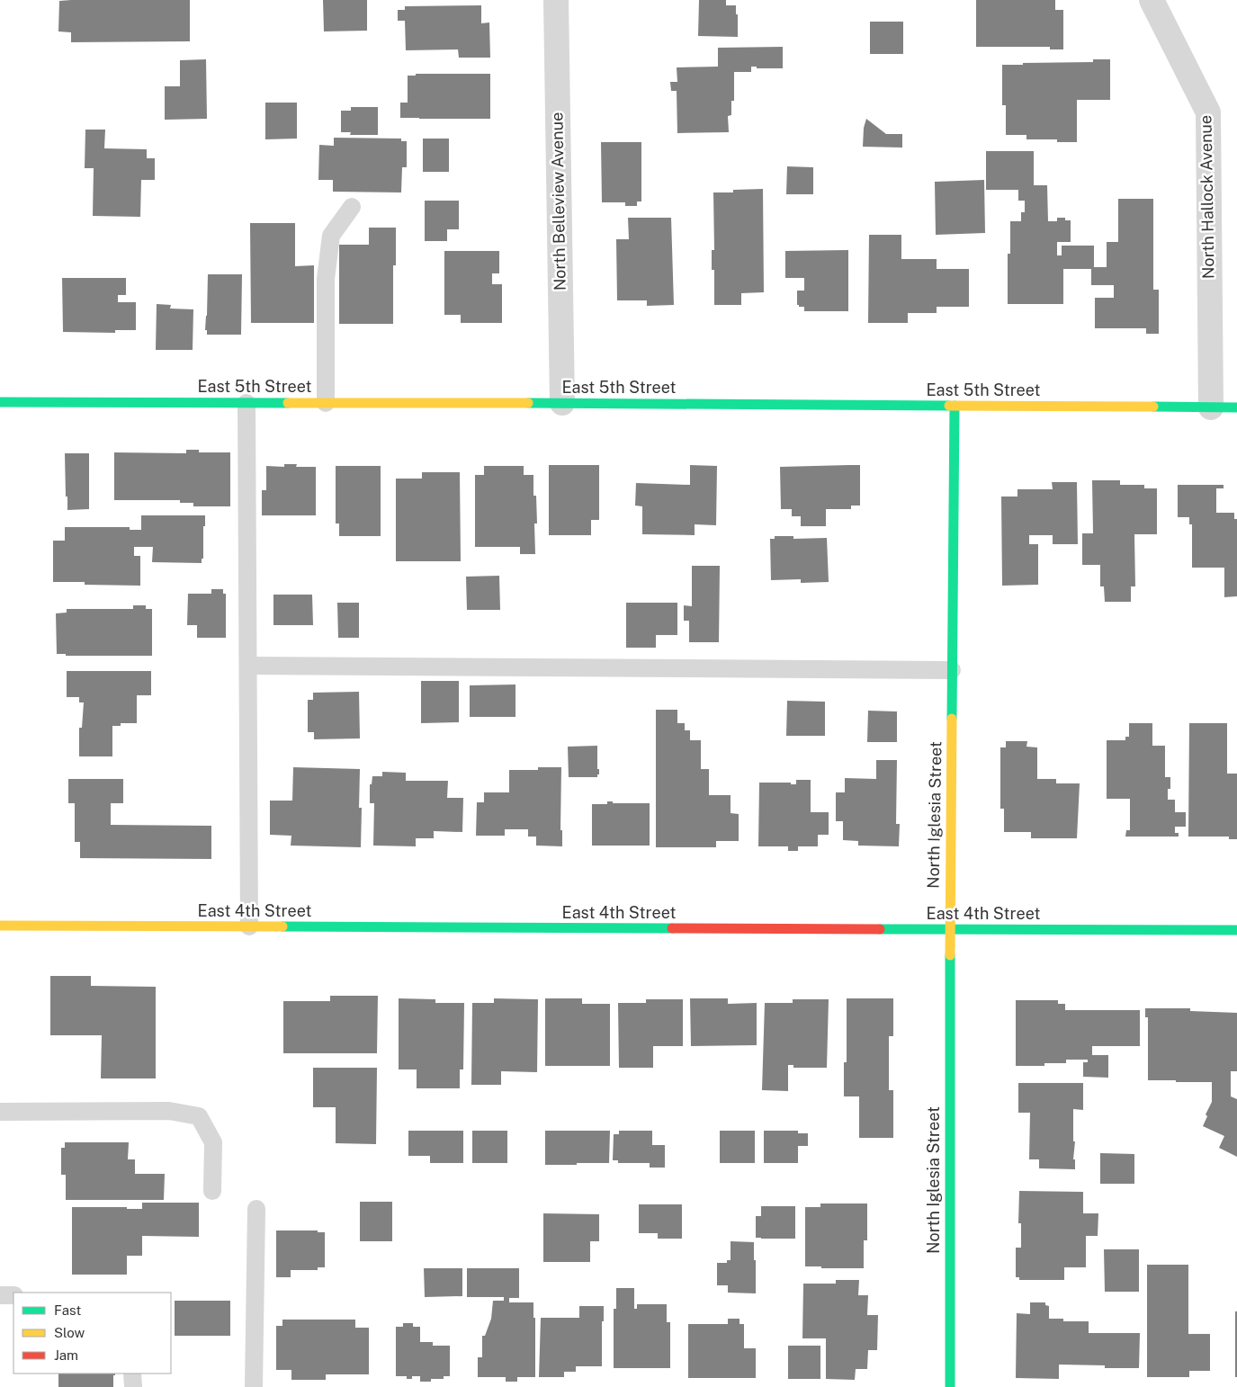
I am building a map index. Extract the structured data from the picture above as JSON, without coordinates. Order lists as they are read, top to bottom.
{
  "streets": {
    "street": [
      "North Hallock Avenue",
      "North Belleview Avenue",
      "East 5th Street",
      "North Iglesia Street",
      "East 4th Street"
    ]
  },
  "crossings": [
    ["North Hallock Avenue", "East 5th Street"],
    ["North Belleview Avenue", "East 5th Street"],
    ["East 5th Street", "North Iglesia Street"],
    ["North Iglesia Street", "East 4th Street"]
  ],
  "legend": ["Fast", "Slow", "Jam"]
}
